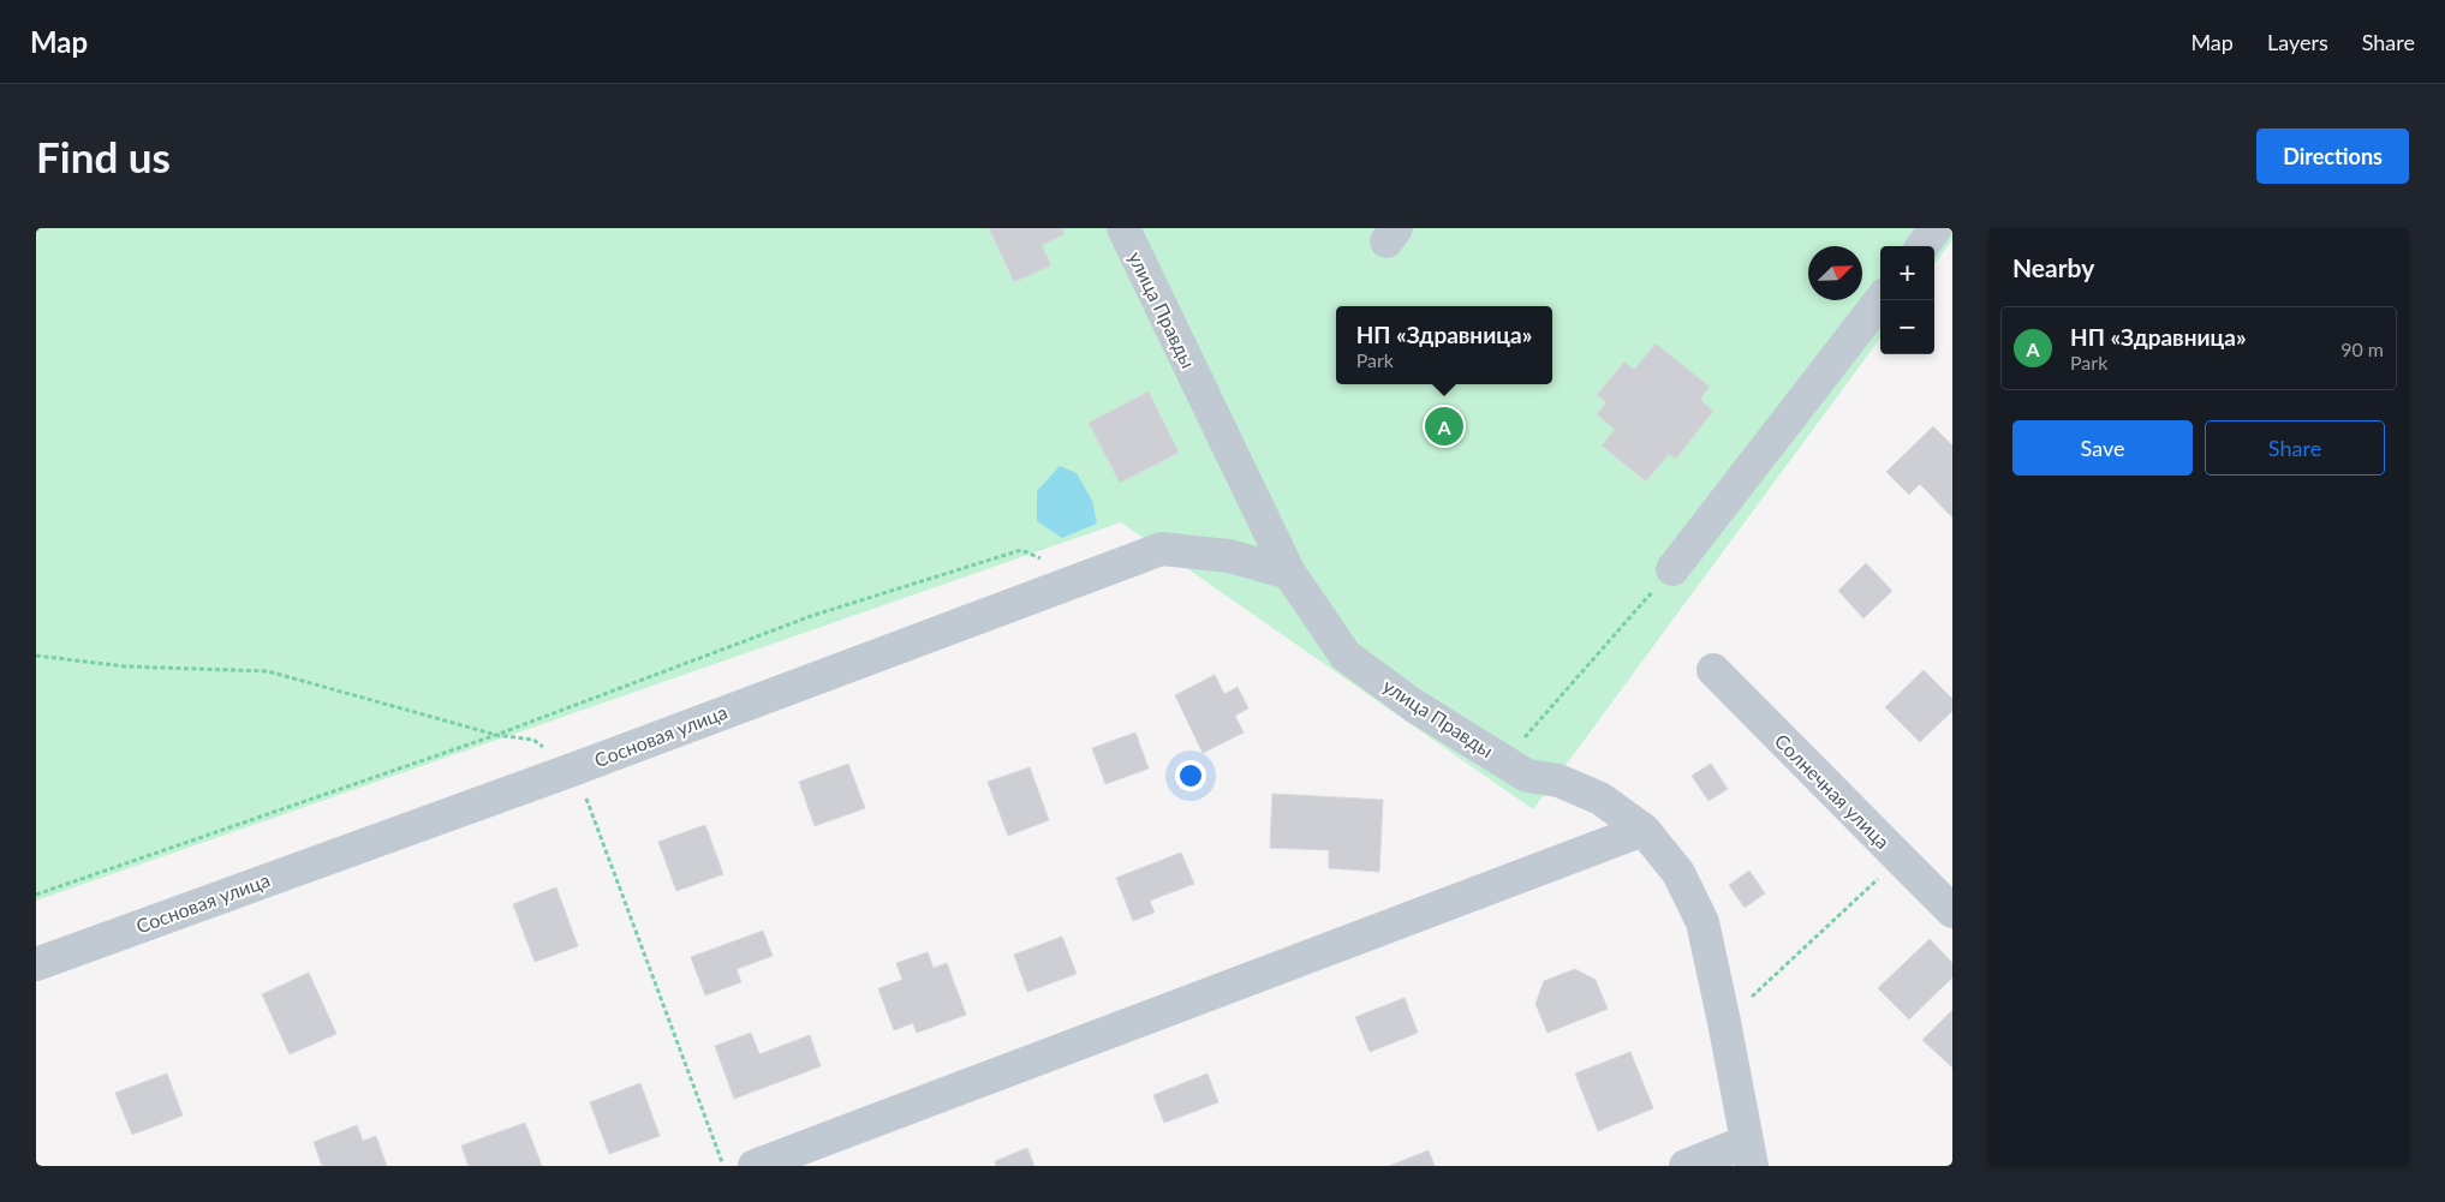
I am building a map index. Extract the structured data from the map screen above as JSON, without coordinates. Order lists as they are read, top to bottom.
{
  "streets": {
    "street": ["улица Правды", "Сосновая улица", "Солнечная улица"]
  },
  "crossings": [
    ["улица Правды", "Сосновая улица"]
  ],
  "north": "top right",
  "page": {
    "header": "Map",
    "nav": ["Map", "Layers", "Share"],
    "buttons": [
      "Directions",
      ["Save", "Share"]
    ],
    "title": "Find us",
    "heading": "Nearby",
    "map_buttons": ["+", "−"],
    "popup": ["НП «Здравница»", "Park"],
    "list": [
      {
        "mark": "A",
        "name": "НП «Здравница»",
        "note": "Park",
        "value": "90 m"
      }
    ],
    "pins": "A"
  }
}
